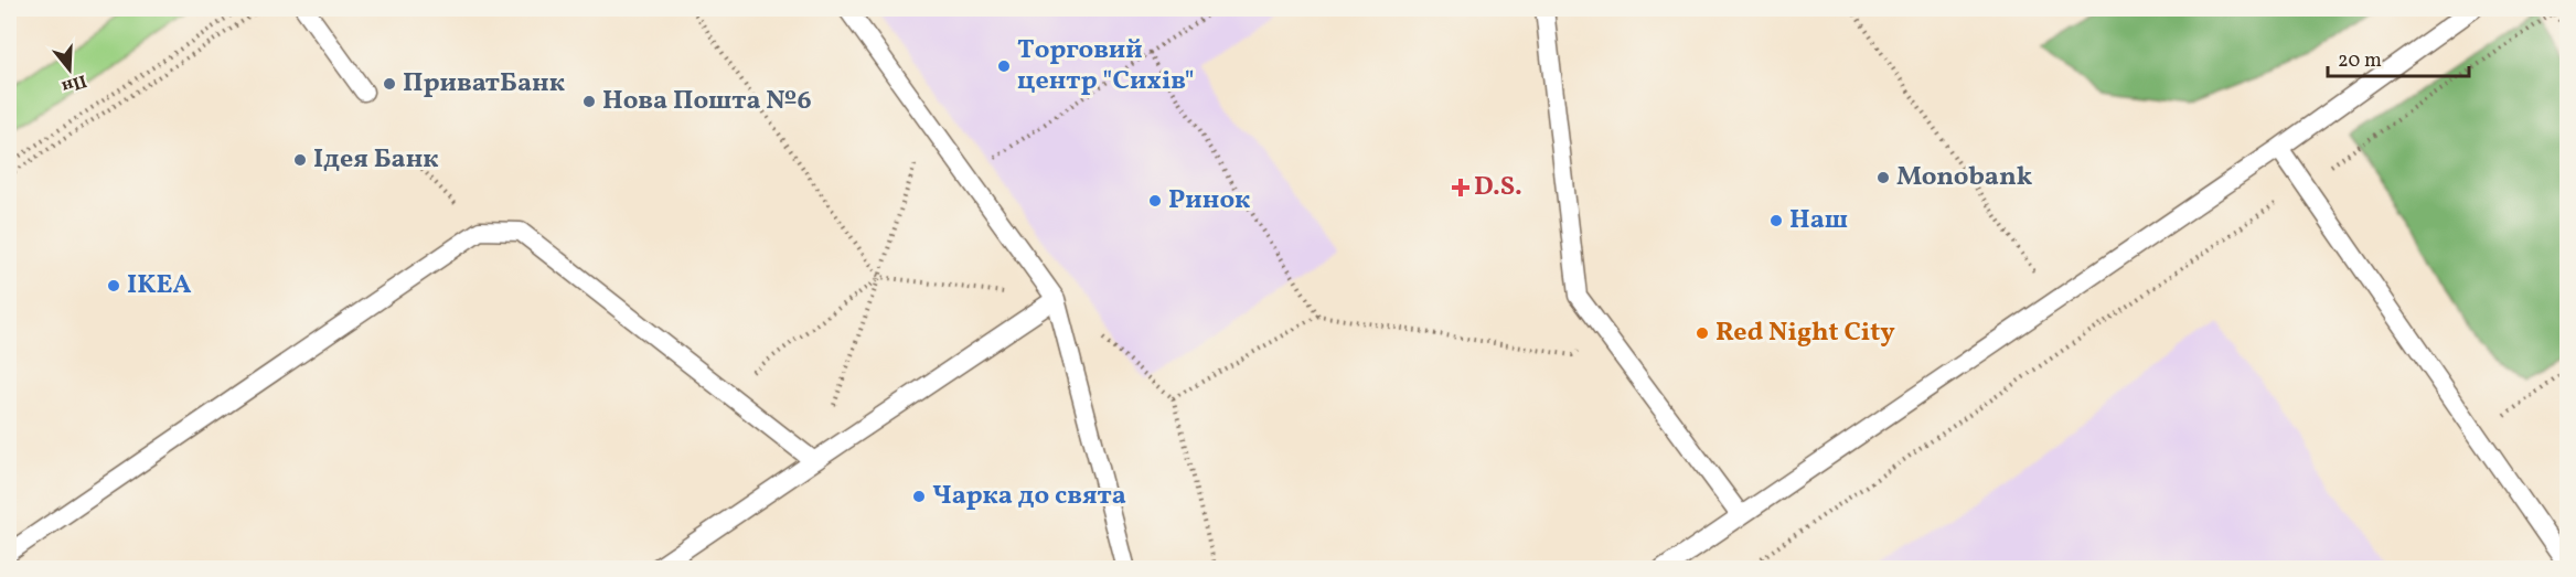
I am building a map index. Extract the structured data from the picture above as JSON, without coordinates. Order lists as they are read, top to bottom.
{
  "places": {
    "other": [
      "Tорговий центр \"Сихів\"",
      "ПриватБанк",
      "Нова Пошта №6",
      "Ідея Банк",
      "Monobank",
      "Ринок",
      "Наш",
      "IKEA",
      "Red Night City",
      "Чарка до свята"
    ],
    "health": ["D.S."]
  },
  "scale_bar": "20 m",
  "north": "bottom"
}
